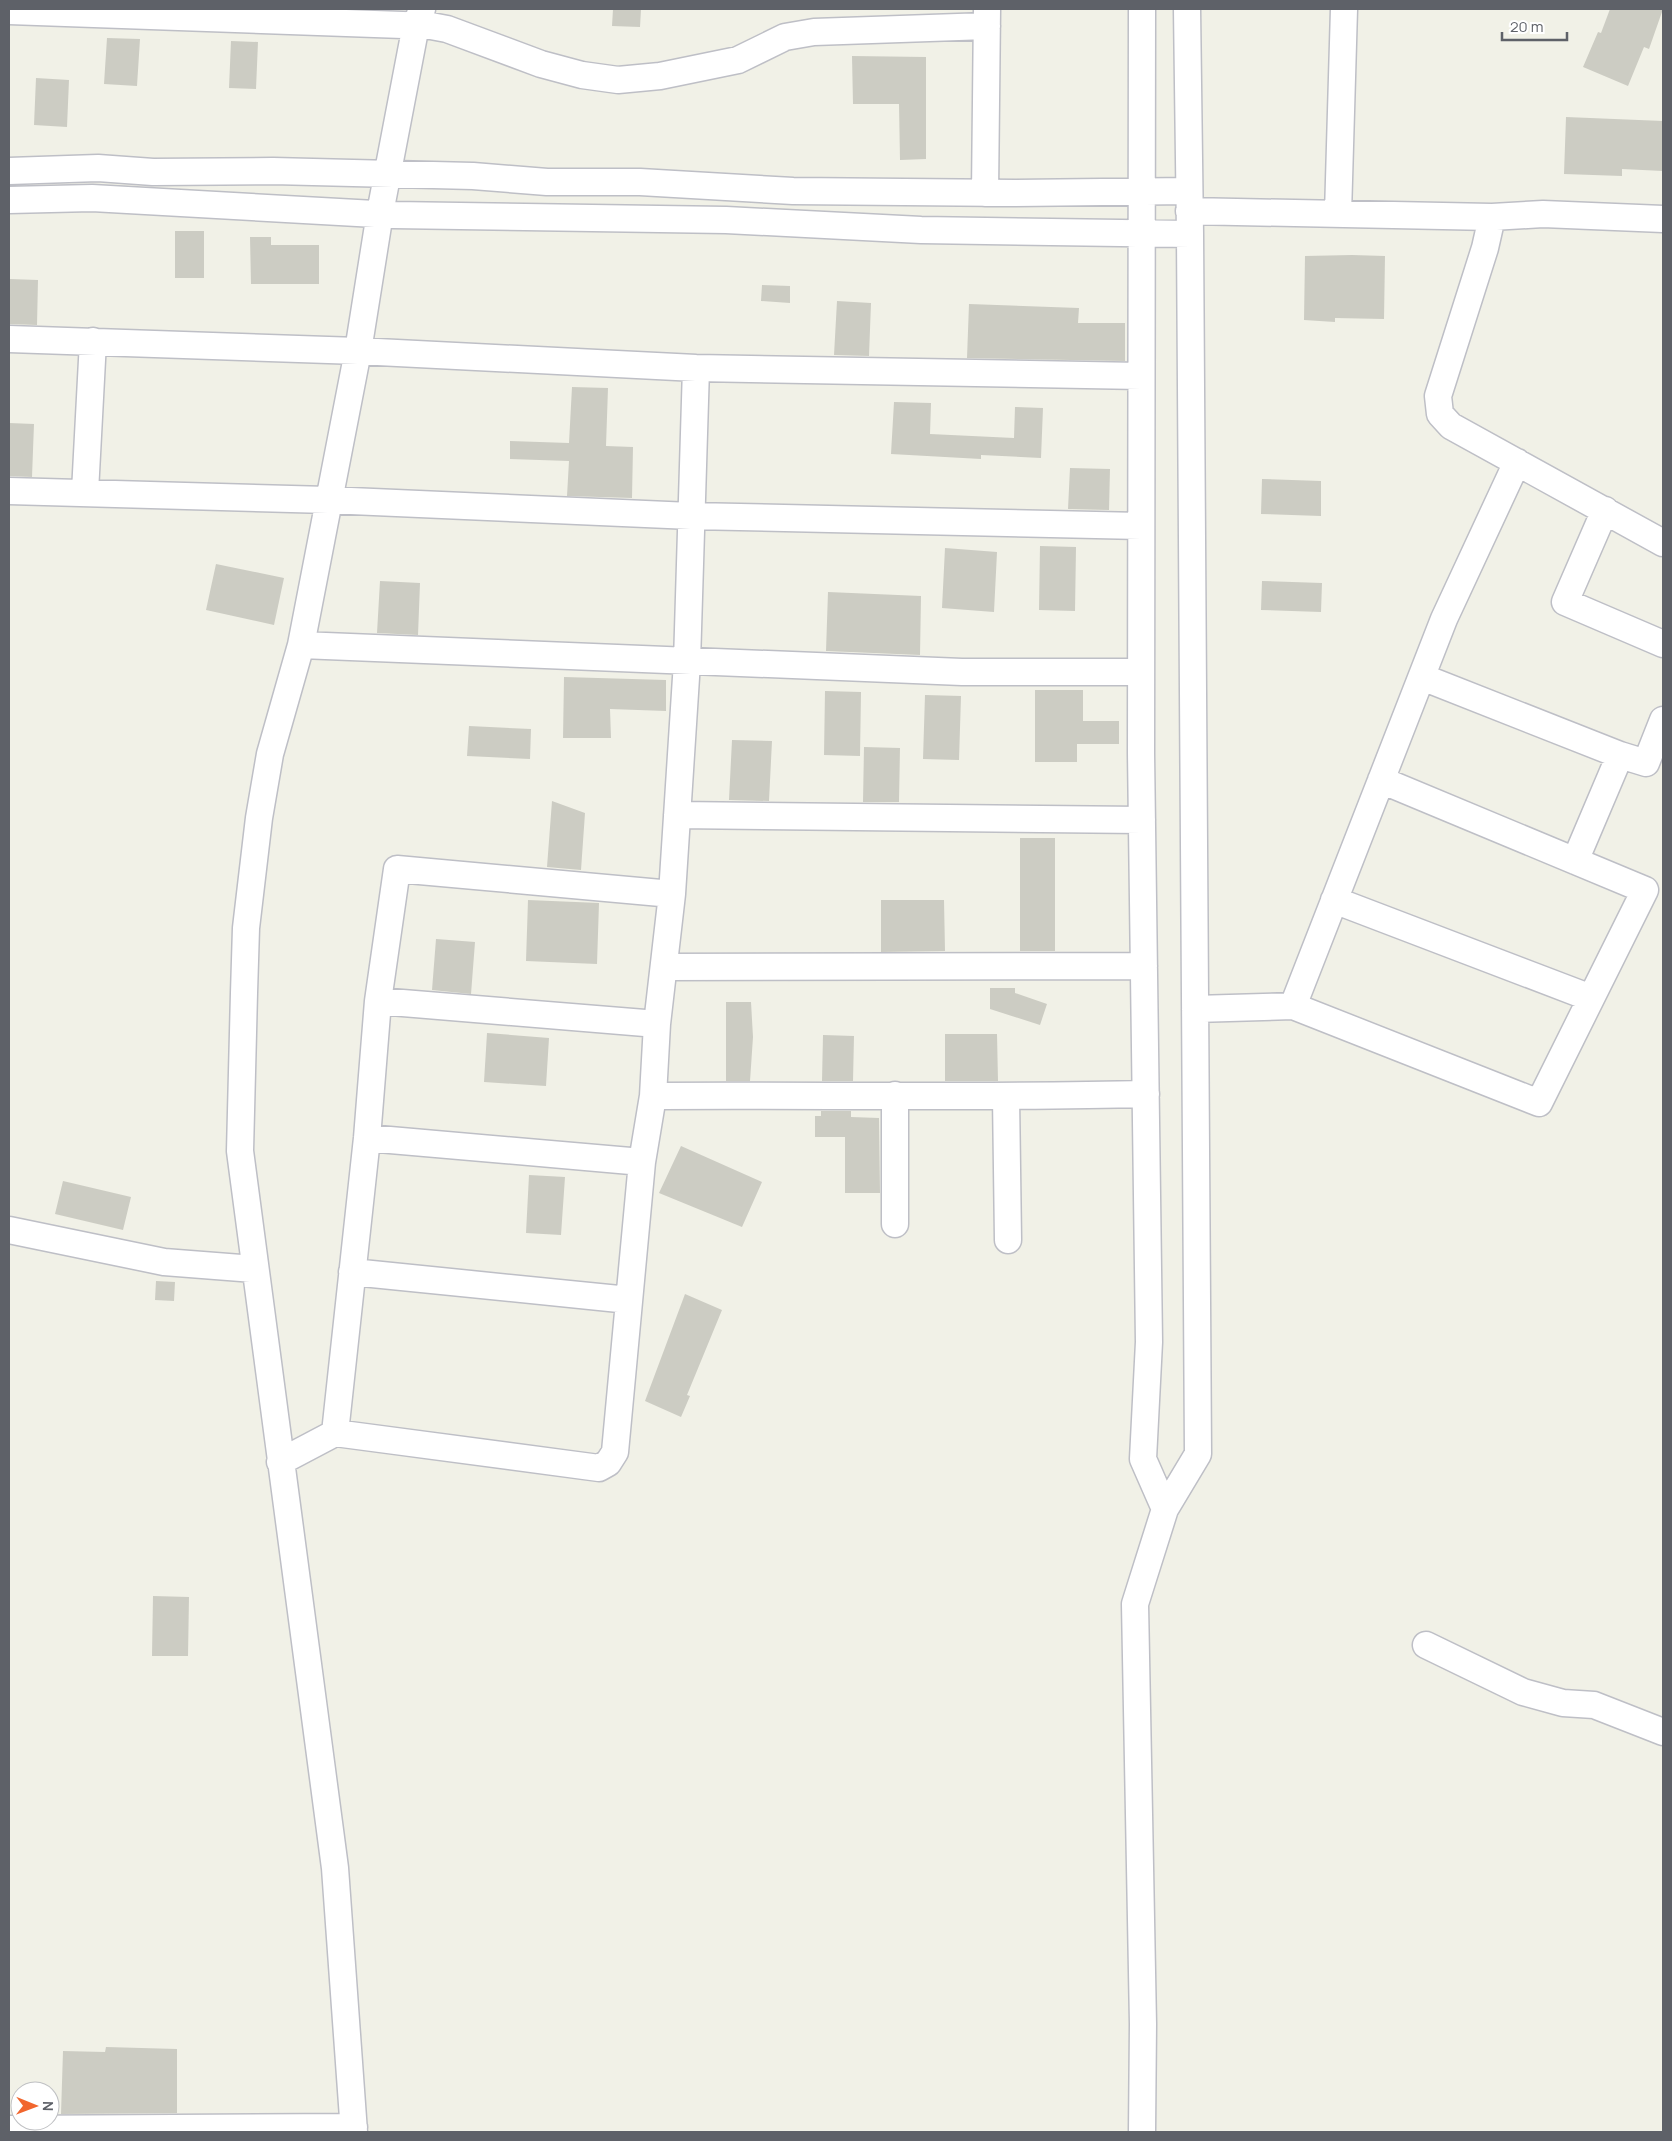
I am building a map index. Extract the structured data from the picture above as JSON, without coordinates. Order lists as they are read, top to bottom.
{
  "scale_bar": "20 m",
  "north": "right"
}
